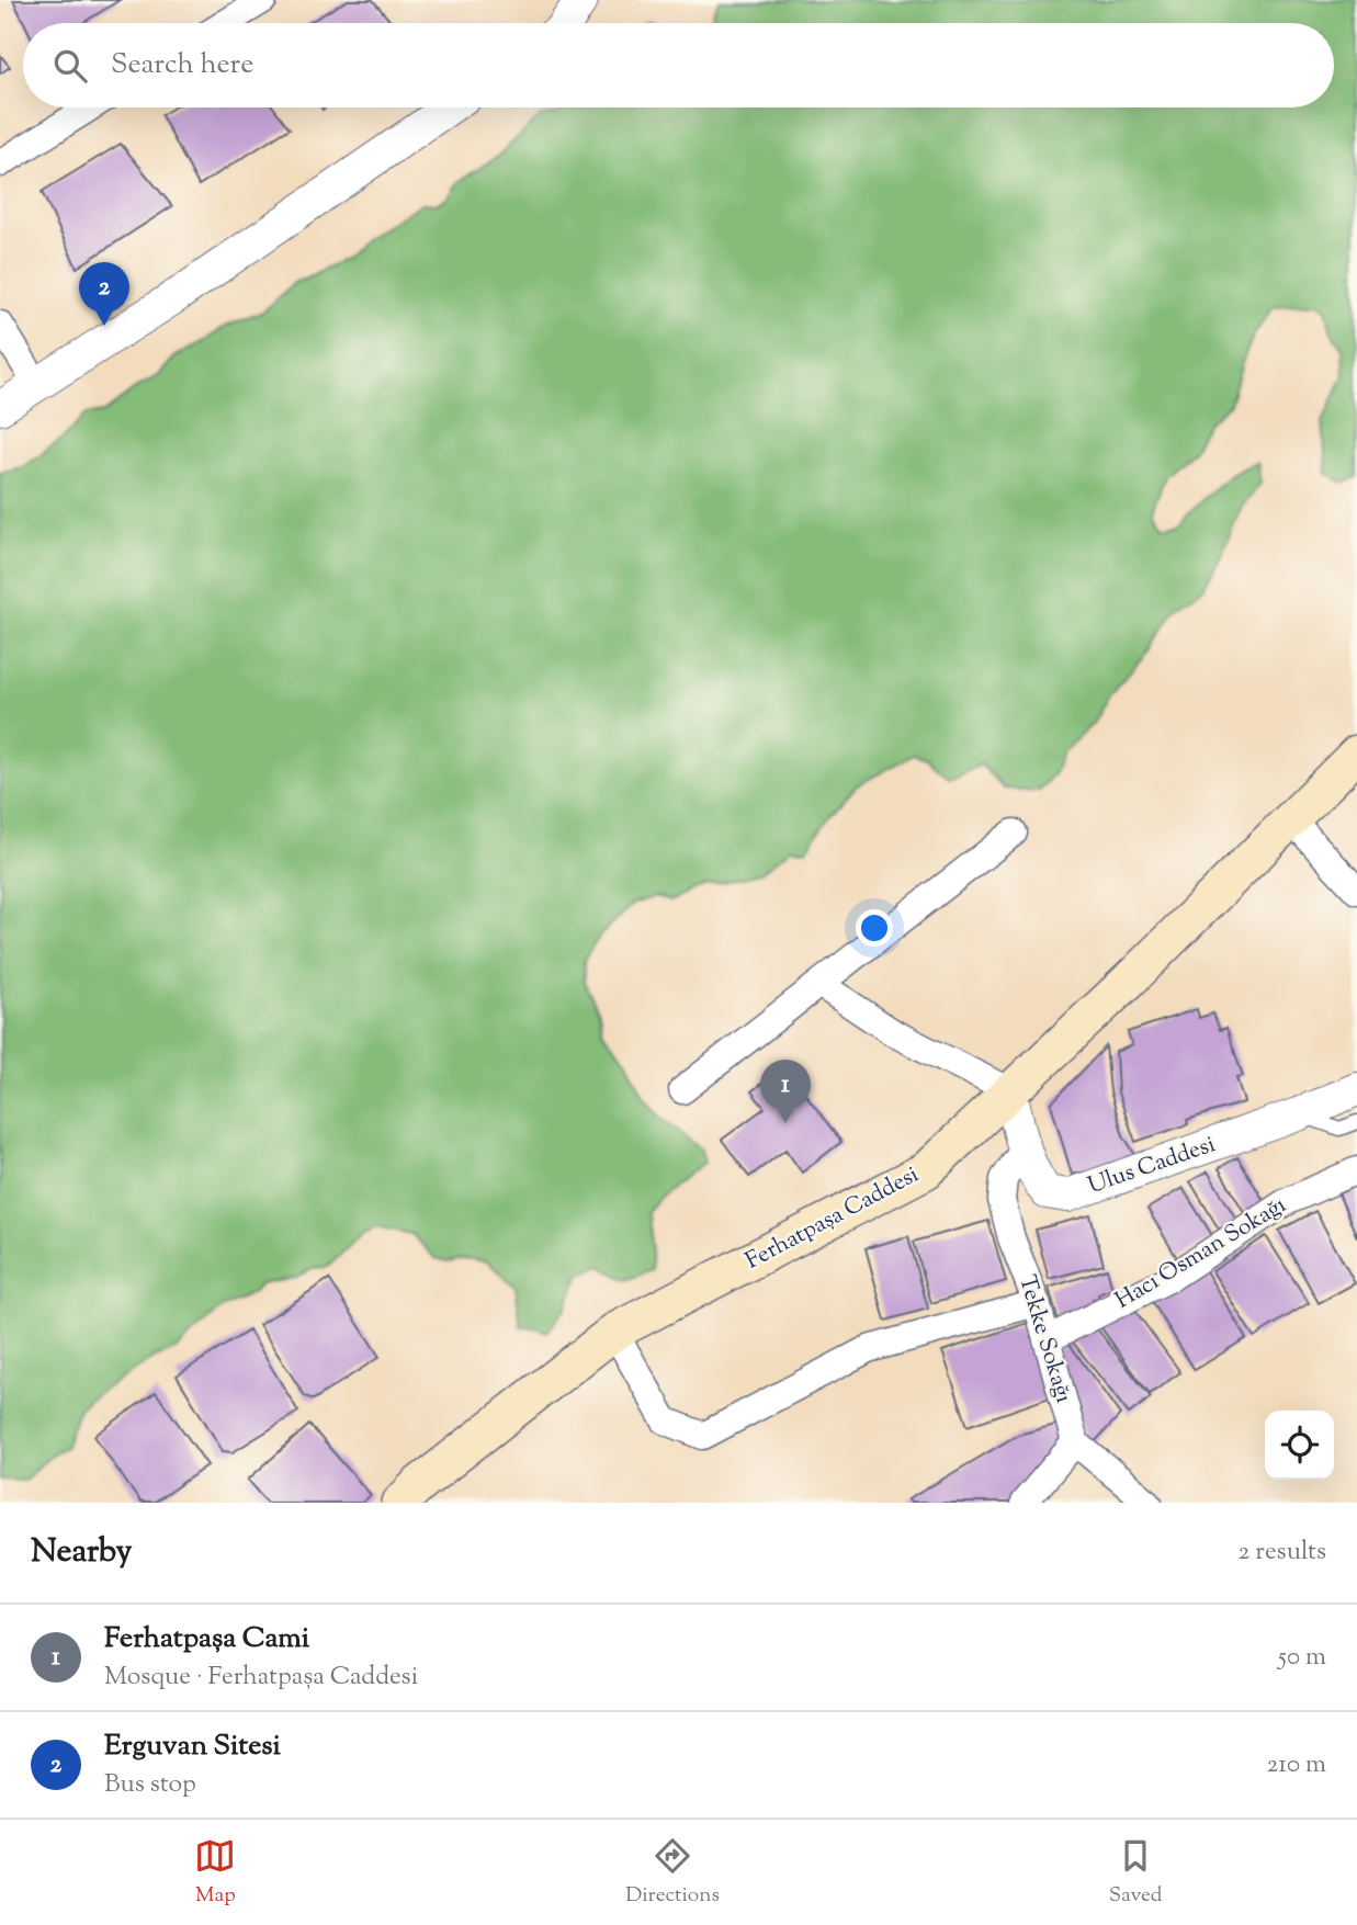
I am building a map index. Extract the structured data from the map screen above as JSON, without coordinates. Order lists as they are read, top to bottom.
{
  "streets": {
    "main road": ["Ferhatpaşa Caddesi"],
    "street": ["Ulus Caddesi", "Hacı Osman Sokağı", "Tekke Sokağı"]
  },
  "crossings": [
    ["Ulus Caddesi", "Ferhatpaşa Caddesi"],
    ["Ulus Caddesi", "Tekke Sokağı"],
    ["Hacı Osman Sokağı", "Tekke Sokağı"]
  ],
  "page": {
    "search": "Search here",
    "pins": ["2", "1"],
    "heading": ["Nearby", "2 results"],
    "list": [
      {
        "mark": "1",
        "name": "Ferhatpaşa Cami",
        "note": "Mosque · Ferhatpaşa Caddesi",
        "value": "50 m"
      },
      {
        "mark": "2",
        "name": "Erguvan Sitesi",
        "note": "Bus stop",
        "value": "210 m"
      }
    ],
    "nav": ["Map", "Directions", "Saved"]
  }
}
